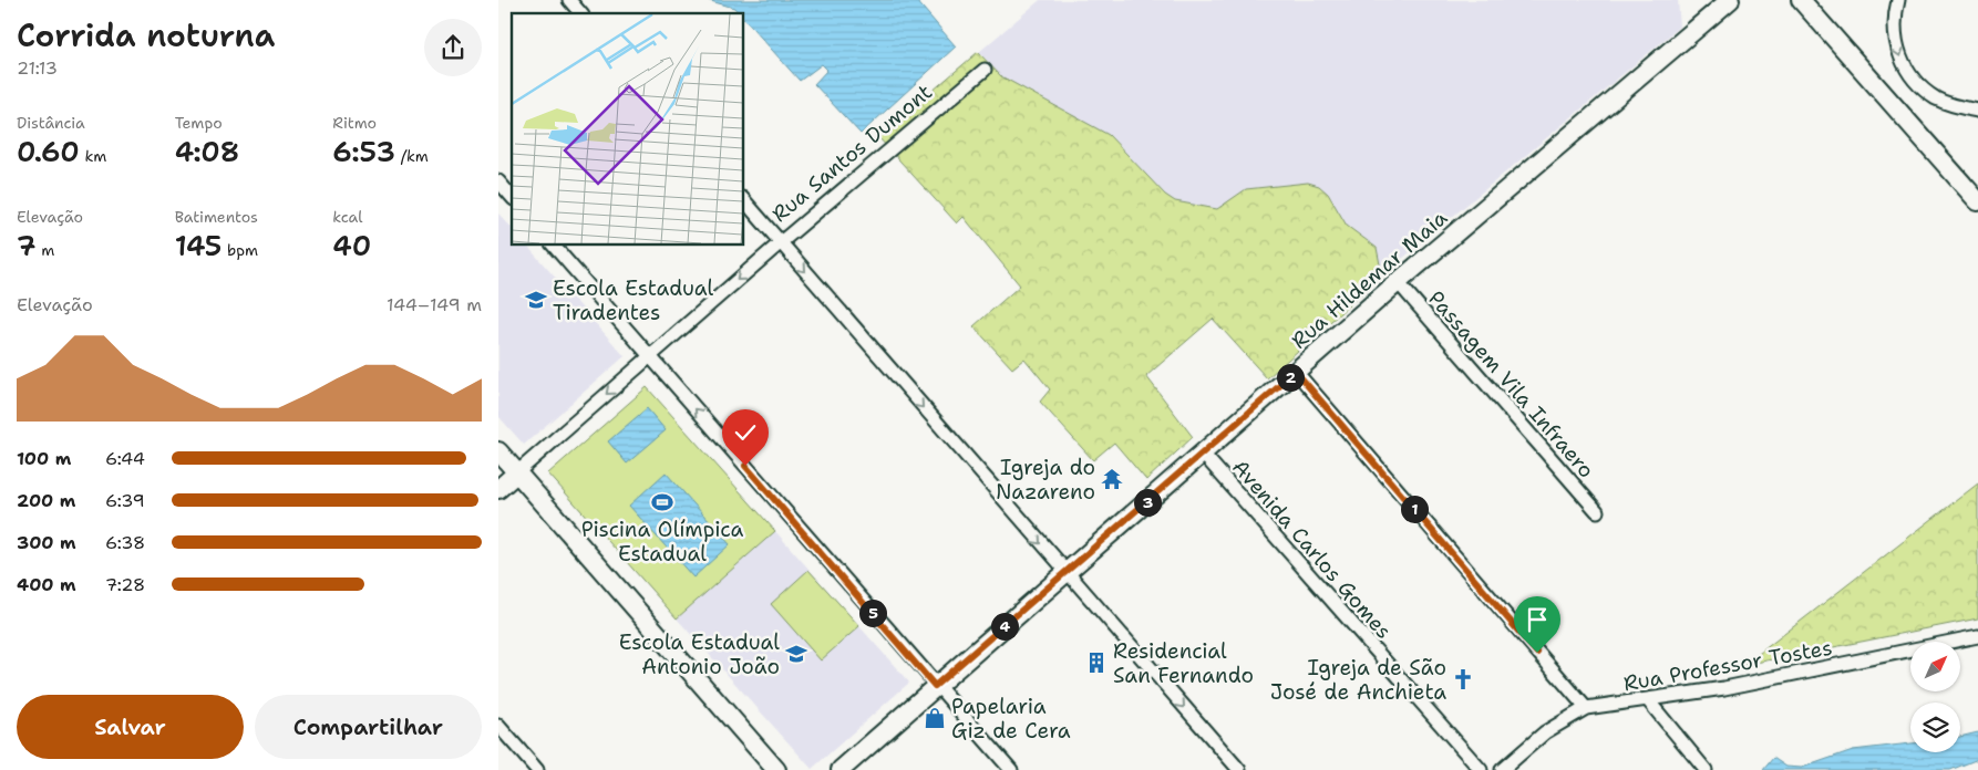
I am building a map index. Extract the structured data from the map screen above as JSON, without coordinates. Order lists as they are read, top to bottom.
{
  "streets": {
    "street": [
      "Rua Santos Dumont",
      "Rua Hildemar Maia",
      "Passagem Vila Infraero",
      "Avenida Carlos Gomes",
      "Rua Professor Tostes"
    ]
  },
  "crossings": [
    ["Rua Hildemar Maia", "Passagem Vila Infraero"],
    ["Rua Hildemar Maia", "Avenida Carlos Gomes"]
  ],
  "one_way": ["Rua Santos Dumont"],
  "places": {
    "school or university": ["Escola Estadual Tiradentes", "Escola Estadual Antonio João"],
    "temple": ["Igreja do Nazareno"],
    "sports": ["Piscina Olímpica Estadual"],
    "building": ["Residencial San Fernando"],
    "church": ["Igreja de São José de Anchieta"],
    "shop": ["Papelaria Giz de Cera"]
  },
  "north": "top right",
  "page": {
    "heading": ["Corrida noturna", "21:13"],
    "stats": [
      ["Distância", "0.60 km"],
      ["Tempo", "4:08"],
      ["Ritmo", "6:53 /km"],
      ["Elevação", "7 m"],
      ["Batimentos", "145 bpm"],
      ["kcal", "40"]
    ],
    "chart": ["Elevação", "144–149 m"],
    "pins": [
      "2",
      "3",
      "1",
      "5",
      "4"
    ],
    "list": [
      {
        "name": "100 m",
        "note": "6:44"
      },
      {
        "name": "200 m",
        "note": "6:39"
      },
      {
        "name": "300 m",
        "note": "6:38"
      },
      {
        "name": "400 m",
        "note": "7:28"
      }
    ],
    "buttons": ["Salvar", "Compartilhar"]
  }
}
